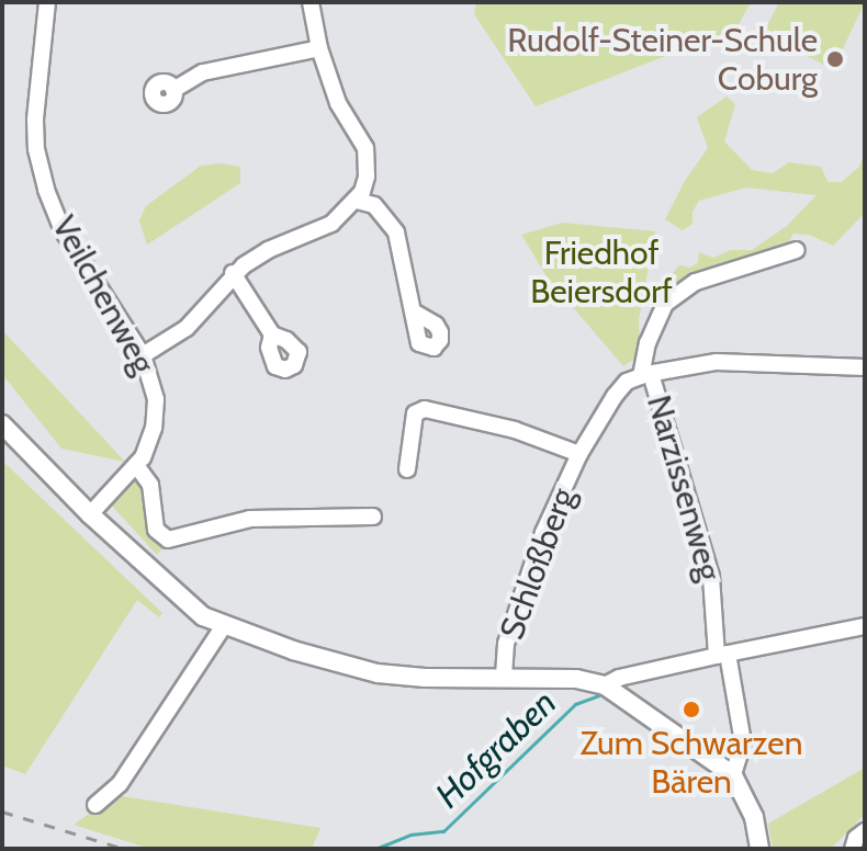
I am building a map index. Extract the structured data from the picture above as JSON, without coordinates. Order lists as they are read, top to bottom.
{
  "streets": {
    "street": ["Veilchenweg", "Narzissenweg", "Schloßberg"]
  },
  "crossings": [
    ["Narzissenweg", "Schloßberg"]
  ],
  "water": ["Hofgraben"],
  "parks": ["Friedhof Beiersdorf"],
  "places": ["Rudolf-Steiner-Schule Coburg", "Zum Schwarzen Bären"]
}
